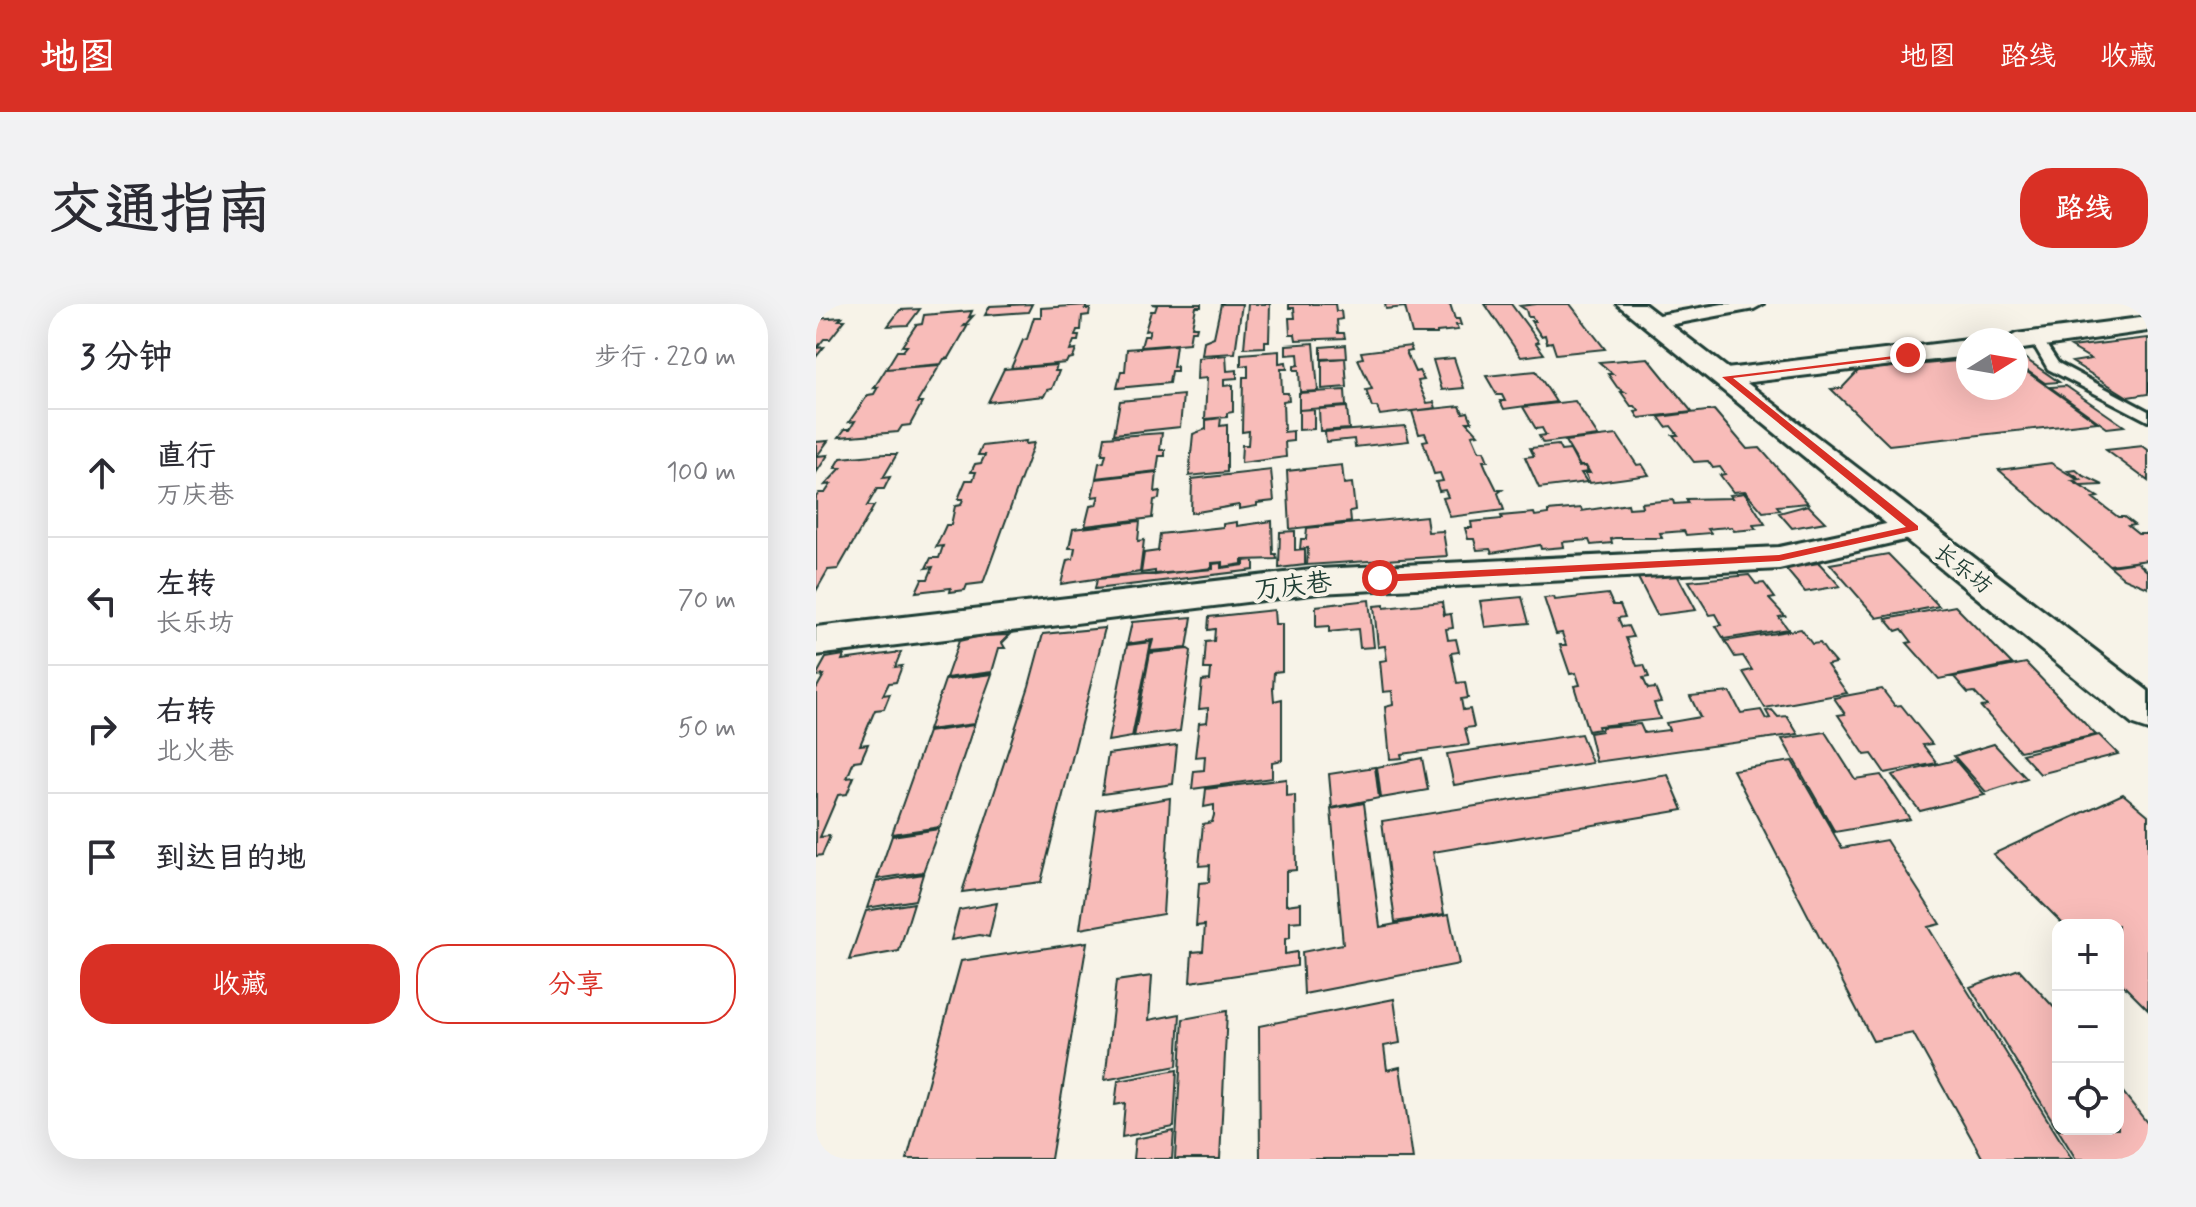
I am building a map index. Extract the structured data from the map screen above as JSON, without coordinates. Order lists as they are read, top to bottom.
{
  "streets": {
    "street": ["长乐坊", "万庆巷"]
  },
  "crossings": [
    ["长乐坊", "万庆巷"]
  ],
  "north": "right",
  "page": {
    "header": "地图",
    "nav": ["地图", "路线", "收藏"],
    "buttons": [
      "路线",
      ["收藏", "分享"]
    ],
    "title": "交通指南",
    "heading": ["3 分钟", "步行 · 220 m"],
    "list": [
      ["直行", "万庆巷", "100 m"],
      ["左转", "长乐坊", "70 m"],
      ["右转", "北火巷", "50 m"],
      "到达目的地"
    ],
    "map_buttons": ["+", "−"]
  }
}
